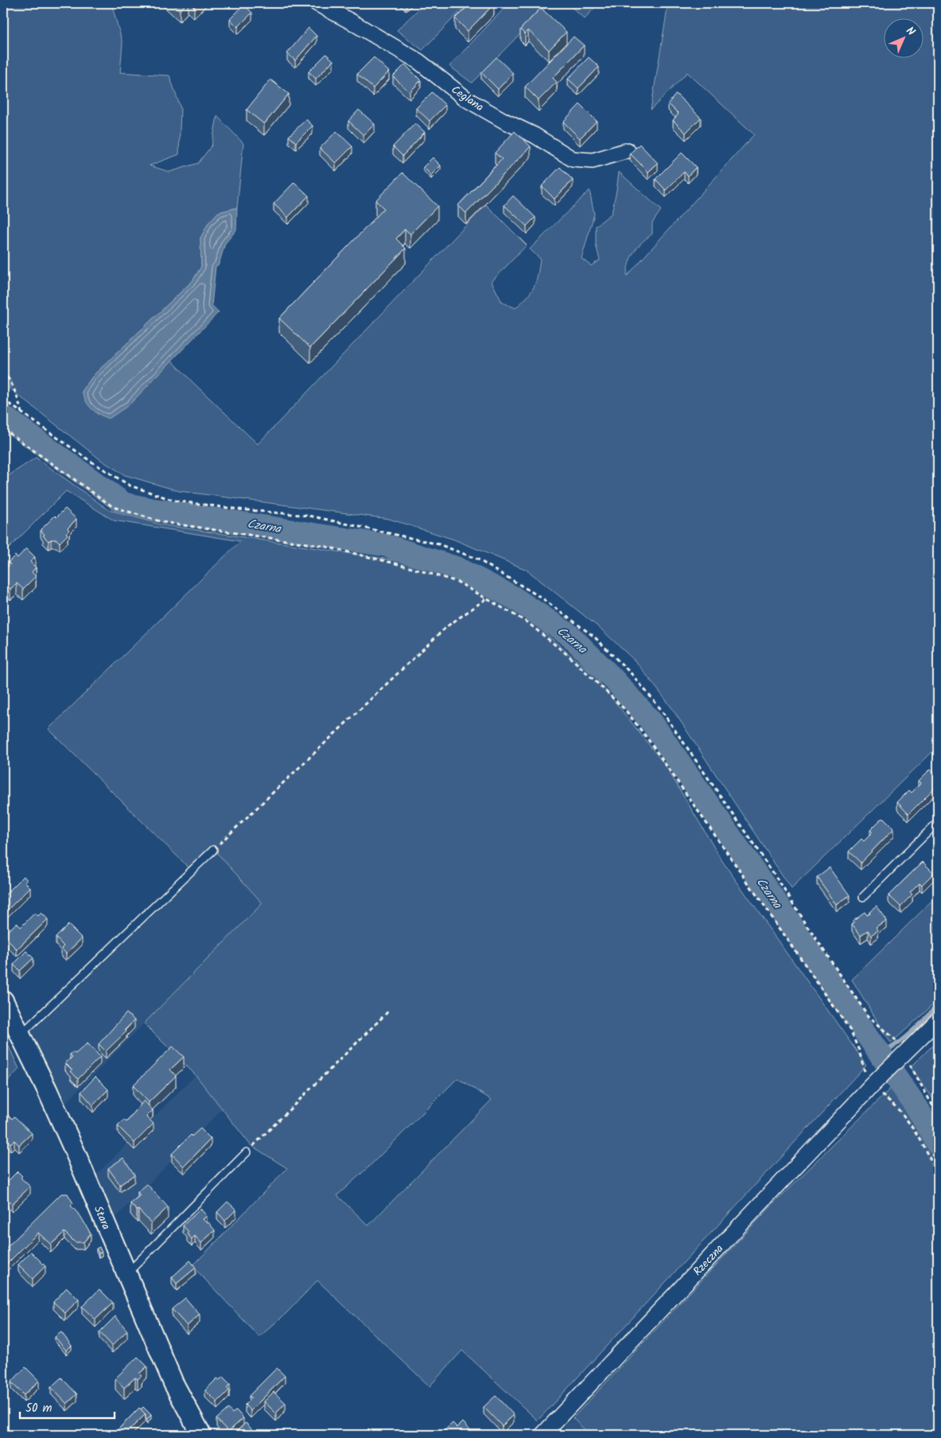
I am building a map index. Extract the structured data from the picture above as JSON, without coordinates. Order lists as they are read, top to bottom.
{
  "streets": {
    "street": ["Ceglana", "Stara", "Rzeczna"]
  },
  "water": ["Czarna"],
  "scale_bar": "50 m",
  "north": "top right"
}
